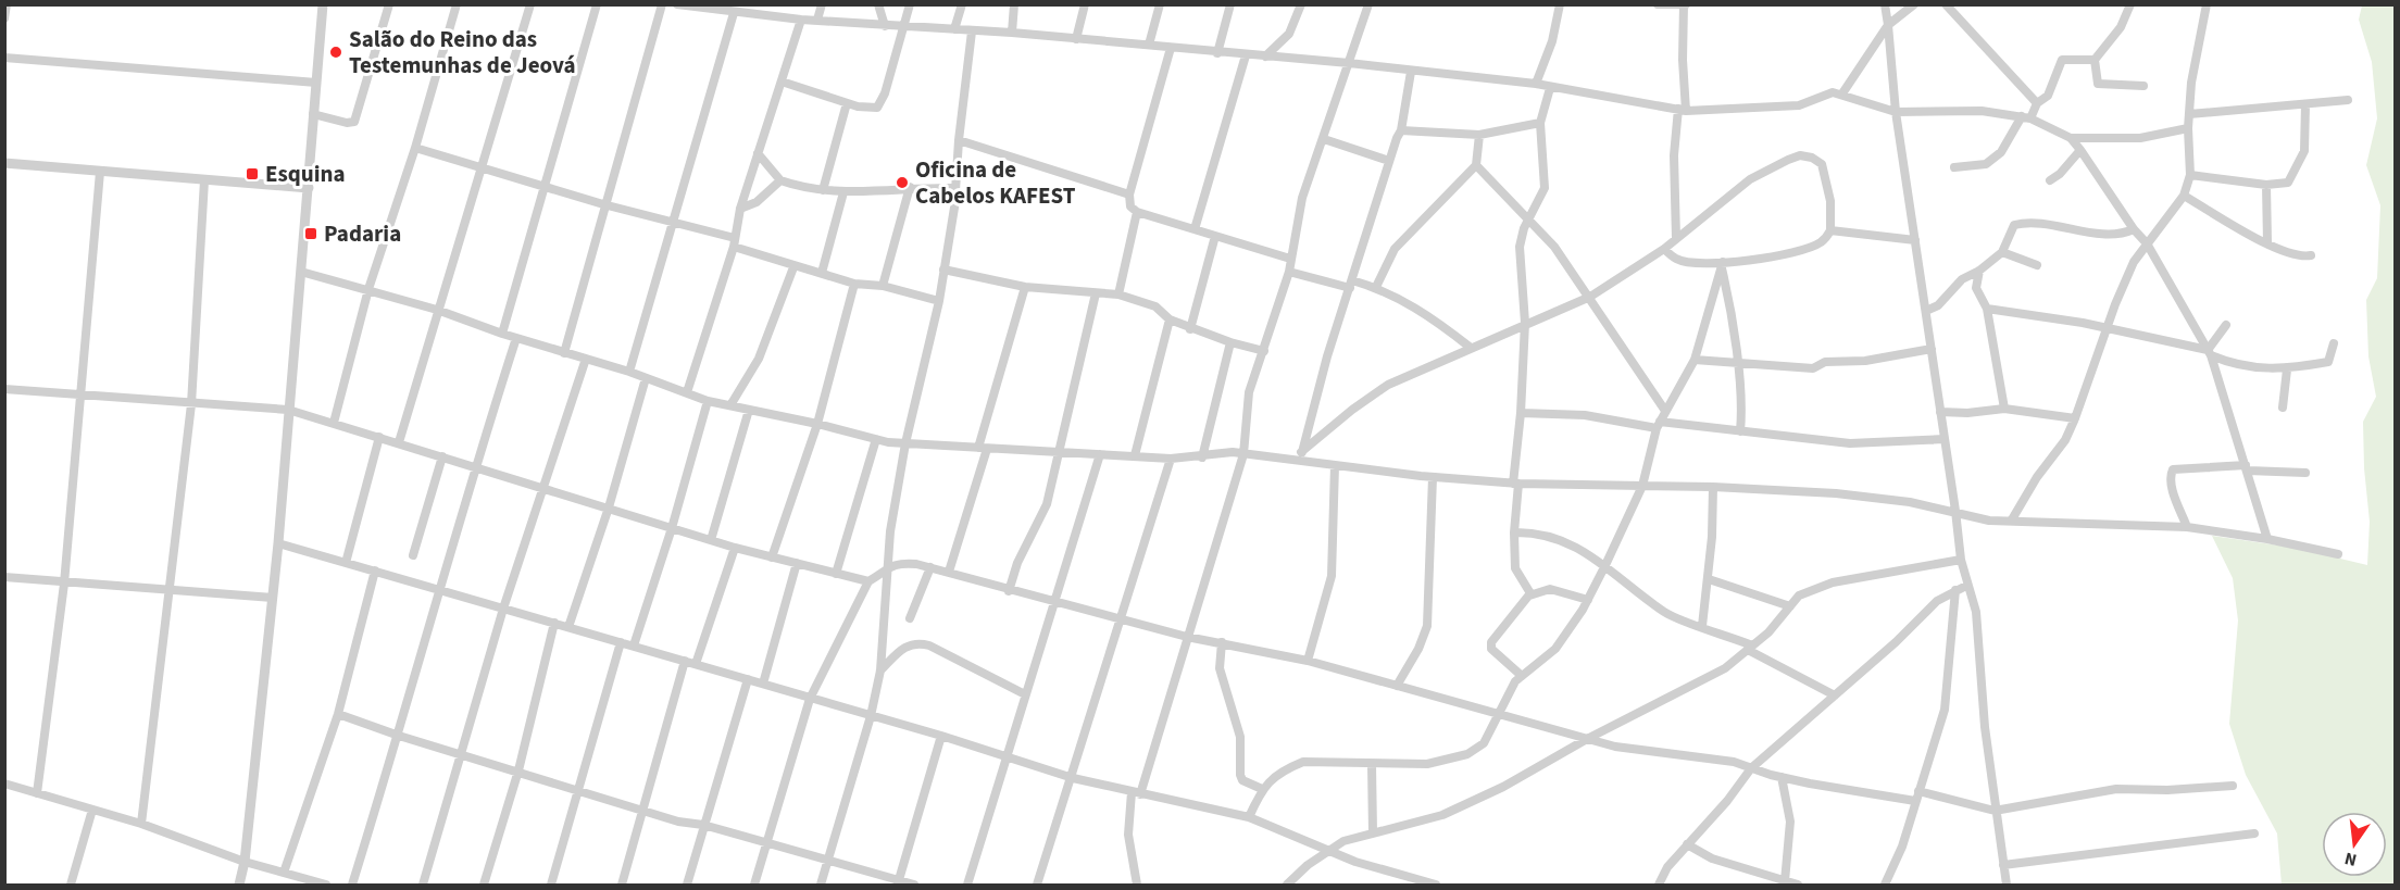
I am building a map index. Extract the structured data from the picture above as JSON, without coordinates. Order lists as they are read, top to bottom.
{
  "places": {
    "other": ["Salão do Reino das Testemunhas de Jeová", "Oficina de Cabelos KAFEST"],
    "transit": ["Esquina", "Padaria"]
  },
  "north": "bottom"
}
